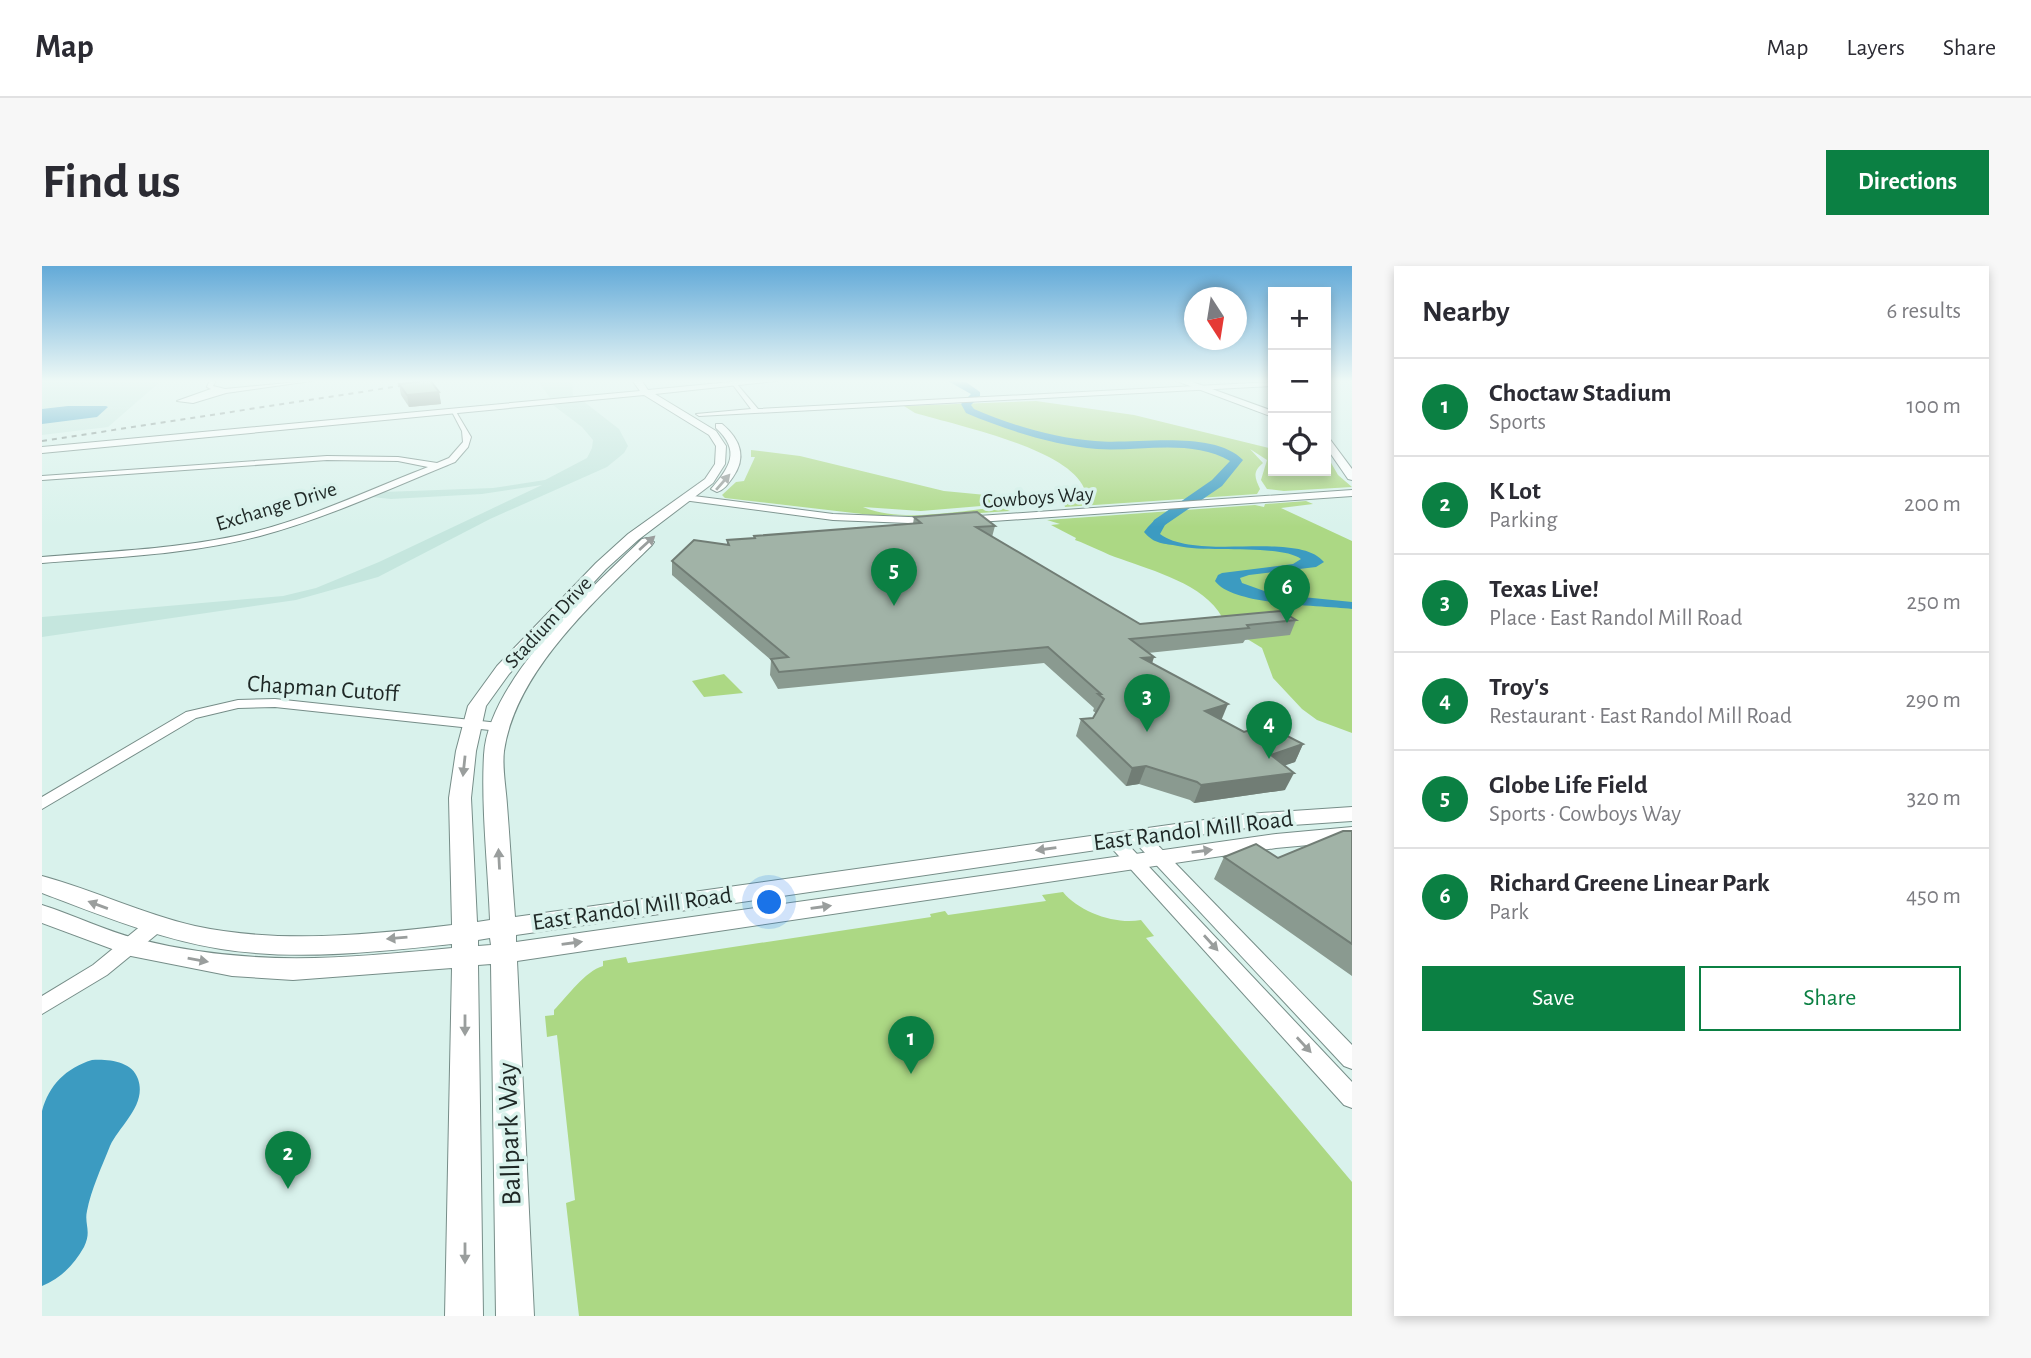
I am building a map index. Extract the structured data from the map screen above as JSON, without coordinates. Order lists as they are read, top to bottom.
{
  "streets": {
    "main road": ["Stadium Drive", "East Randol Mill Road", "Ballpark Way"],
    "street": ["Cowboys Way", "Exchange Drive", "Chapman Cutoff"]
  },
  "crossings": [
    ["Cowboys Way", "Stadium Drive"],
    ["Stadium Drive", "Chapman Cutoff"],
    ["Stadium Drive", "East Randol Mill Road"],
    ["Stadium Drive", "Ballpark Way"],
    ["East Randol Mill Road", "Ballpark Way"]
  ],
  "north": "bottom",
  "page": {
    "header": "Map",
    "nav": ["Map", "Layers", "Share"],
    "buttons": [
      "Directions",
      ["Save", "Share"]
    ],
    "title": "Find us",
    "heading": ["Nearby", "6 results"],
    "map_buttons": ["+", "−"],
    "list": [
      {
        "mark": "1",
        "name": "Choctaw Stadium",
        "note": "Sports",
        "value": "100 m"
      },
      {
        "mark": "2",
        "name": "K Lot",
        "note": "Parking",
        "value": "200 m"
      },
      {
        "mark": "3",
        "name": "Texas Live!",
        "note": "Place · East Randol Mill Road",
        "value": "250 m"
      },
      {
        "mark": "4",
        "name": "Troy's",
        "note": "Restaurant · East Randol Mill Road",
        "value": "290 m"
      },
      {
        "mark": "5",
        "name": "Globe Life Field",
        "note": "Sports · Cowboys Way",
        "value": "320 m"
      },
      {
        "mark": "6",
        "name": "Richard Greene Linear Park",
        "note": "Park",
        "value": "450 m"
      }
    ],
    "pins": [
      "5",
      "6",
      "3",
      "4",
      "1",
      "2"
    ]
  }
}
